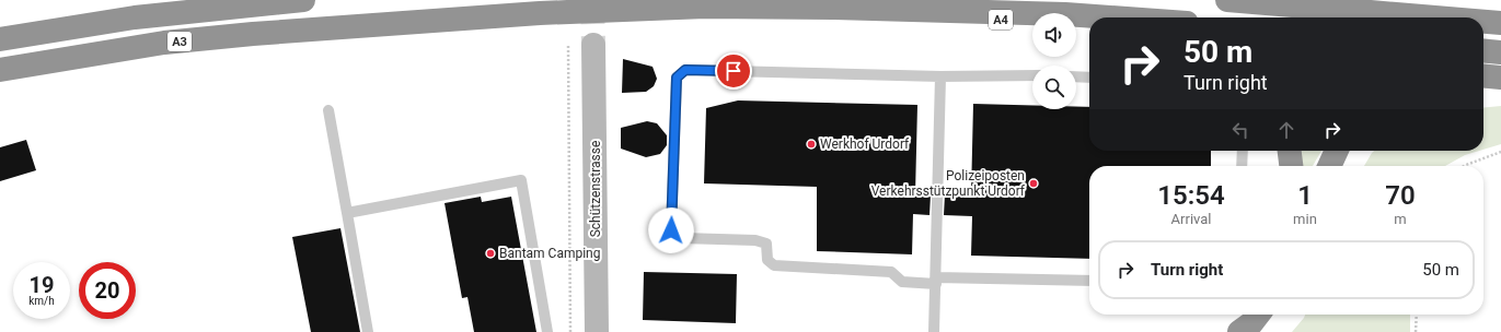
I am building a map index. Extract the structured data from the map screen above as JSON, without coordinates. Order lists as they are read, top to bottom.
{
  "streets": {
    "highway": ["A4", "A3"],
    "main road": ["Schützenstrasse"]
  },
  "crossings": [
    ["A4", "A3"]
  ],
  "places": ["Werkhof Urdorf", "Polizeiposten Verkehrsstützpunkt Urdorf", "Bantam Camping"],
  "page": {
    "turn": ["50 m", "Turn right"],
    "eta": [
      "15:54",
      "Arrival",
      "1",
      "min",
      "70",
      "m"
    ],
    "list": [
      {
        "name": "Turn right",
        "value": "50 m"
      }
    ],
    "speed": "19 km/h",
    "limit": "20"
  }
}
